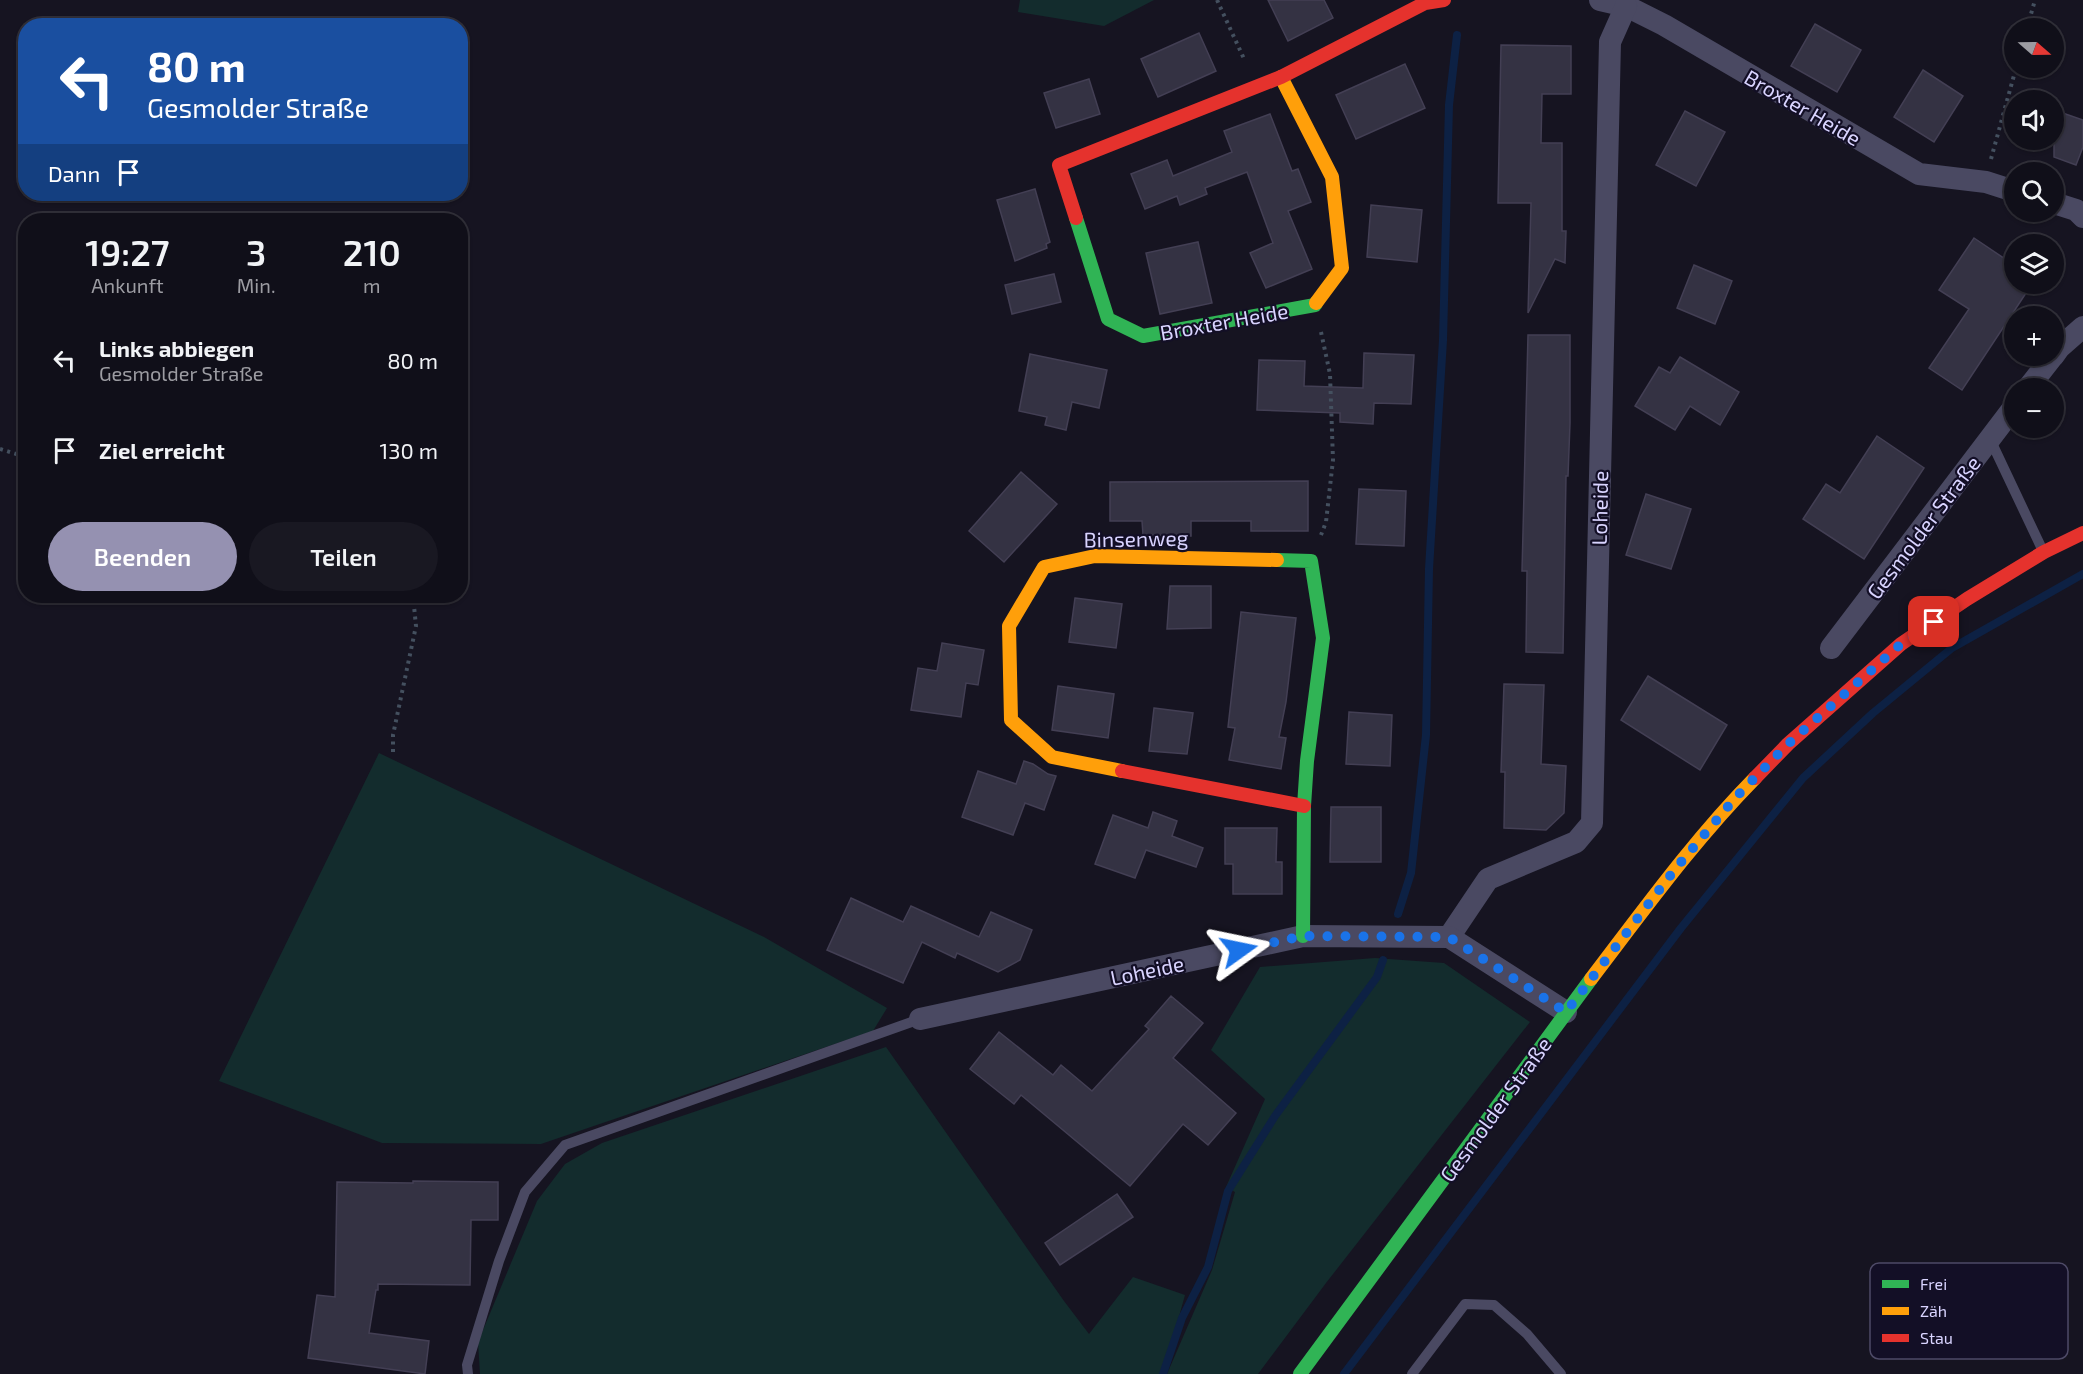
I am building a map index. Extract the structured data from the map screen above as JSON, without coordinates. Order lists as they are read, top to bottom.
{
  "streets": {
    "street": [
      "Broxter Heide",
      "Loheide",
      "Gesmolder Straße",
      "Binsenweg"
    ]
  },
  "crossings": [
    ["Broxter Heide", "Loheide"]
  ],
  "legend": ["Frei", "Zäh", "Stau"],
  "north": "right",
  "page": {
    "map_buttons": ["+", "−"],
    "turn": ["80 m", "Gesmolder Straße"],
    "then": "Dann",
    "eta": [
      "19:27",
      "Ankunft",
      "3",
      "Min.",
      "210",
      "m"
    ],
    "list": [
      {
        "name": "Links abbiegen",
        "note": "Gesmolder Straße",
        "value": "80 m"
      },
      {
        "name": "Ziel erreicht",
        "value": "130 m"
      }
    ],
    "buttons": ["Beenden", "Teilen"]
  }
}
